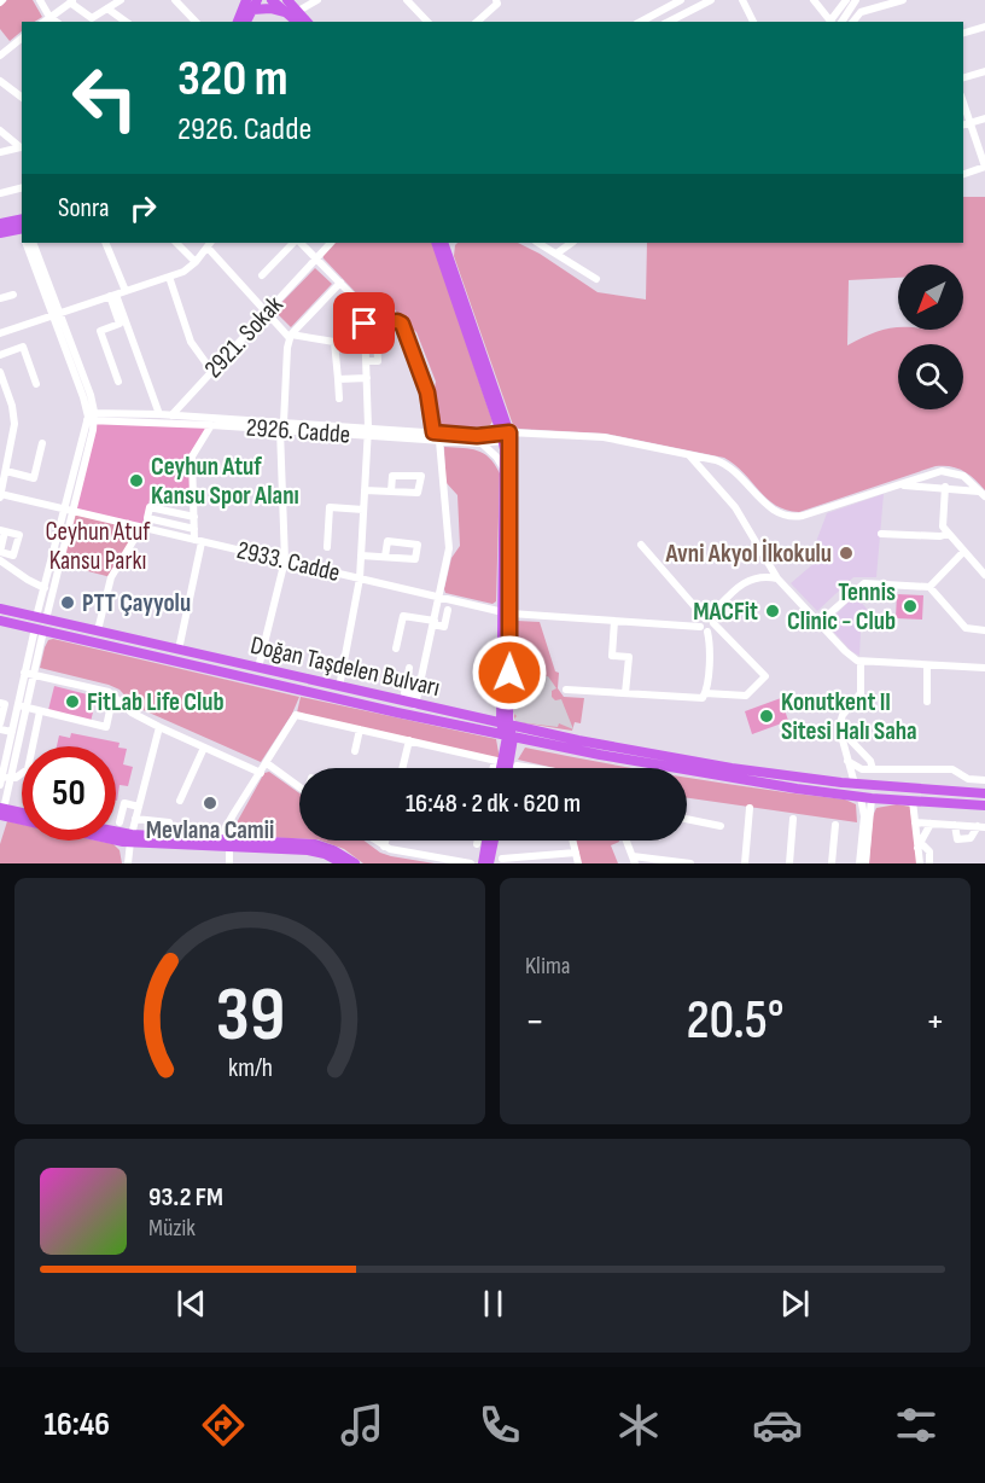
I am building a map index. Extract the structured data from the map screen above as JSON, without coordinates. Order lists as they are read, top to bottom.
{
  "streets": {
    "main road": ["Doğan Taşdelen Bulvarı"],
    "street": ["2921. Sokak", "2926. Cadde", "2933. Cadde"]
  },
  "crossings": [
    ["2921. Sokak", "2926. Cadde"]
  ],
  "parks": ["Ceyhun Atuf Kansu Parkı"],
  "places": [
    "Ceyhun Atuf Kansu Spor Alanı",
    "Avni Akyol İlkokulu",
    "PTT Çayyolu",
    "Tennis Clinic - Club",
    "MACFit",
    "FitLab Life Club",
    "Konutkent II Sitesi Halı Saha",
    "Mevlana Camii"
  ],
  "north": "bottom left",
  "page": {
    "turn": ["320 m", "2926. Cadde"],
    "then": "Sonra",
    "limit": "50",
    "trip": "16:48 · 2 dk · 620 m",
    "tile": "Klima",
    "heat": ["−", "20.5°", "+"],
    "song": ["93.2 FM", "Müzik"],
    "tabs": "16:46",
    "gauge": ["39", "km/h"]
  }
}
